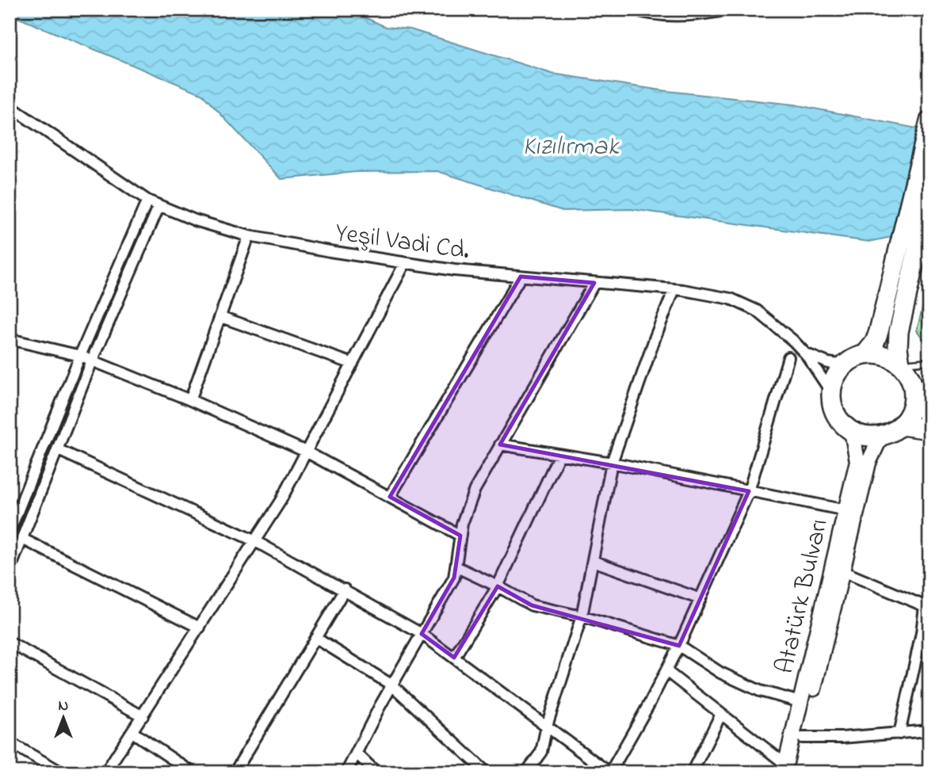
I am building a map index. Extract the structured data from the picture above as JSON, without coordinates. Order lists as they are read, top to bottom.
{
  "streets": {
    "highway": ["Atatürk Bulvarı"],
    "street": ["Yeşil Vadi Cd."]
  },
  "water": ["Kızılırmak"],
  "north": "top"
}
